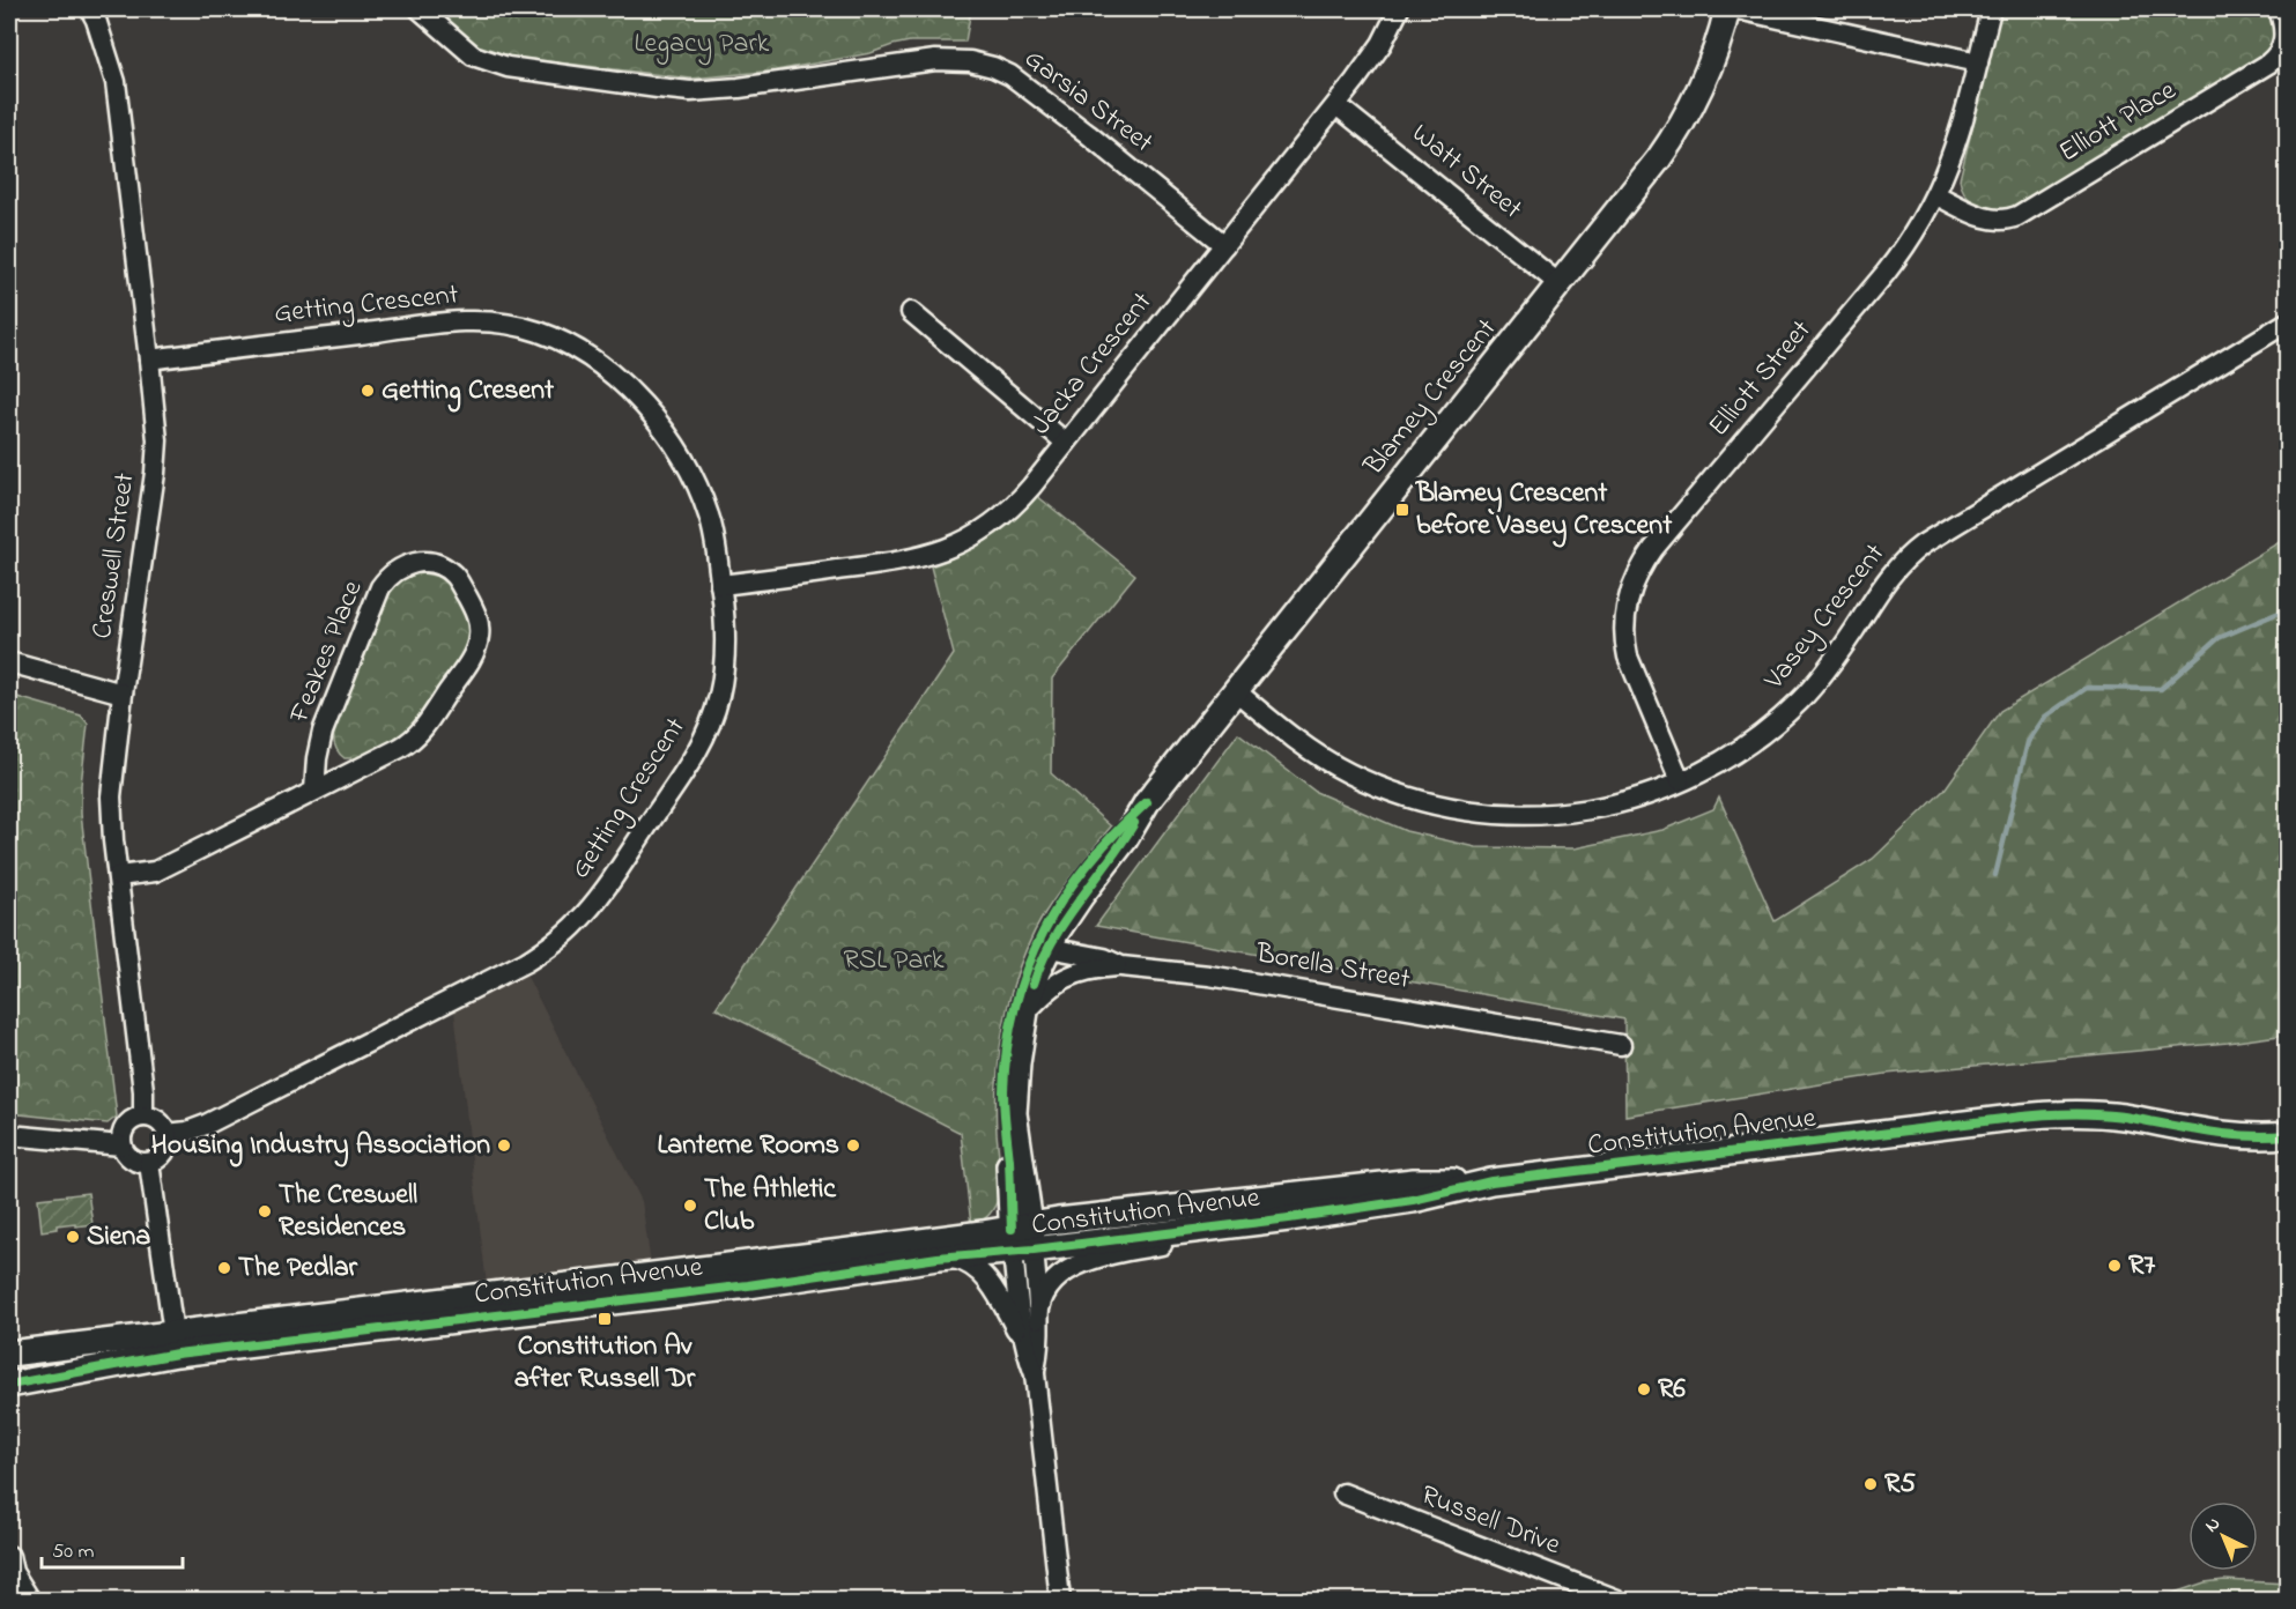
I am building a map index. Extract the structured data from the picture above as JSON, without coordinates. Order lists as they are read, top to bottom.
{
  "streets": {
    "street": [
      "Garsia Street",
      "Elliott Place",
      "Watt Street",
      "Getting Crescent",
      "Jacka Crescent",
      "Elliott Street",
      "Blamey Crescent",
      "Creswell Street",
      "Vasey Crescent",
      "Feakes Place",
      "Borella Street",
      "Constitution Avenue",
      "Russell Drive"
    ]
  },
  "crossings": [
    ["Garsia Street", "Jacka Crescent"],
    ["Elliott Place", "Elliott Street"],
    ["Watt Street", "Jacka Crescent"],
    ["Watt Street", "Blamey Crescent"],
    ["Getting Crescent", "Jacka Crescent"],
    ["Getting Crescent", "Creswell Street"],
    ["Elliott Street", "Vasey Crescent"],
    ["Blamey Crescent", "Vasey Crescent"],
    ["Blamey Crescent", "Borella Street"],
    ["Blamey Crescent", "Constitution Avenue"],
    ["Creswell Street", "Feakes Place"]
  ],
  "parks": ["Legacy Park", "RSL Park"],
  "places": {
    "other": [
      "Getting Cresent",
      "Housing Industry Association",
      "Lanterne Rooms",
      "The Athletic Club",
      "The Creswell Residences",
      "Siena",
      "R7",
      "The Pedlar",
      "R6",
      "R5"
    ],
    "transit": ["Blamey Crescent before Vasey Crescent", "Constitution Av after Russell Dr"]
  },
  "scale_bar": "50 m",
  "north": "top left"
}
